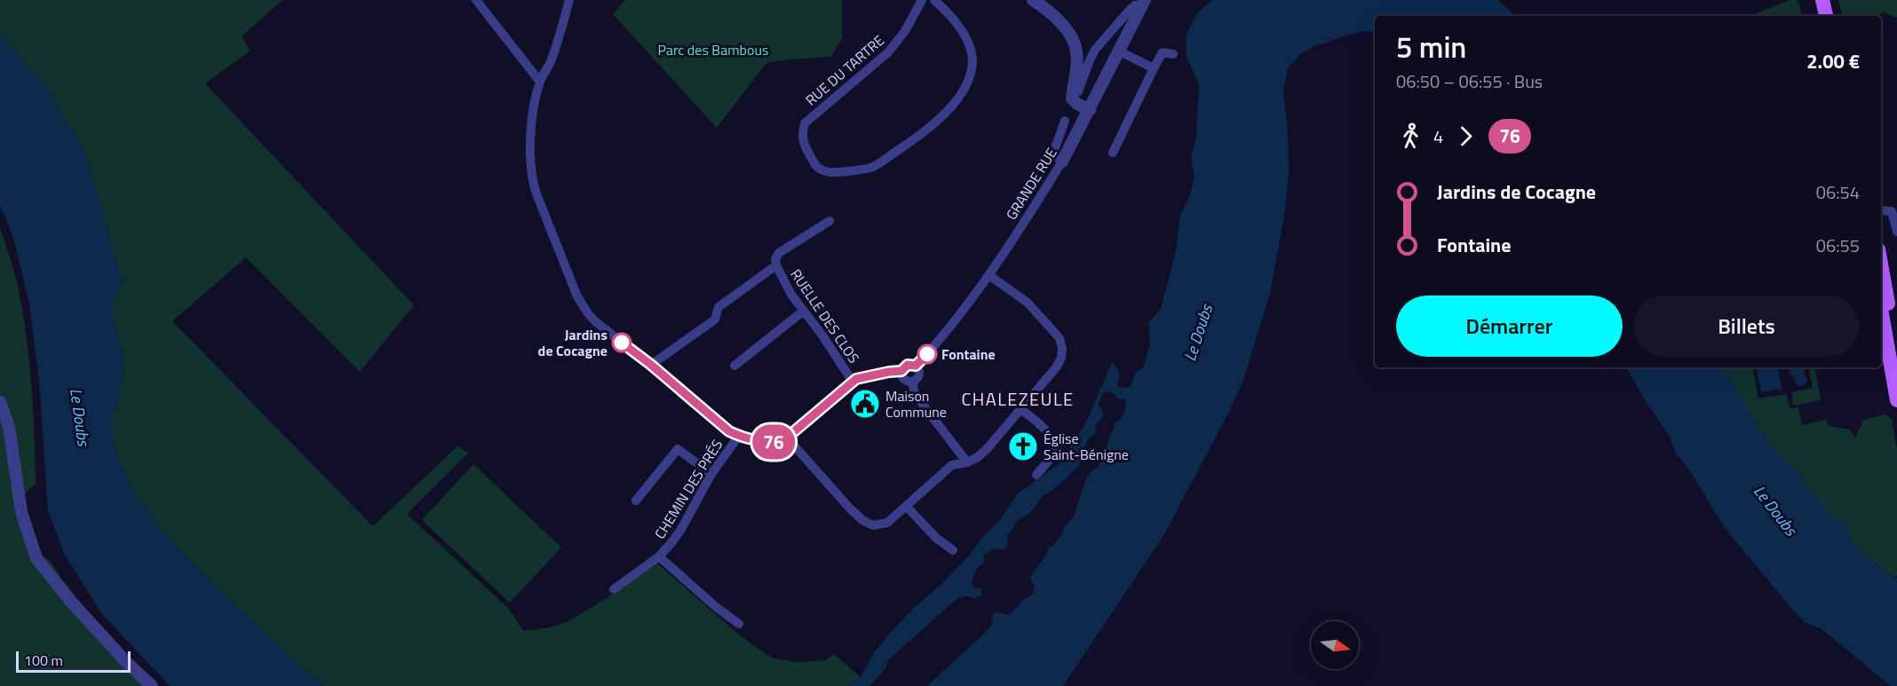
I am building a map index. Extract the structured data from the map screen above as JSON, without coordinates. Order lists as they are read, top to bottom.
{
  "streets": {
    "street": [
      "RUE DU TARTRE",
      "GRANDE RUE",
      "RUELLE DES CLOS",
      "CHEMIN DES PRÉS"
    ]
  },
  "districts": ["CHALEZEULE"],
  "water": ["Le Doubs"],
  "parks": ["Parc des Bambous"],
  "places": {
    "other": ["Jardins de Cocagne", "Fontaine"],
    "public building": ["Maison Commune"],
    "church": ["Église Saint-Bénigne"]
  },
  "lines": ["bus line 76"],
  "scale_bar": "100 m",
  "north": "right",
  "page": {
    "on_map": "76",
    "heading": ["5 min", "06:50 – 06:55 · Bus", "2.00 €"],
    "legs": ["4", "76"],
    "list": [
      {
        "name": "Jardins de Cocagne",
        "value": "06:54"
      },
      {
        "name": "Fontaine",
        "value": "06:55"
      }
    ],
    "buttons": ["Démarrer", "Billets"],
    "scale": "100 m"
  }
}
